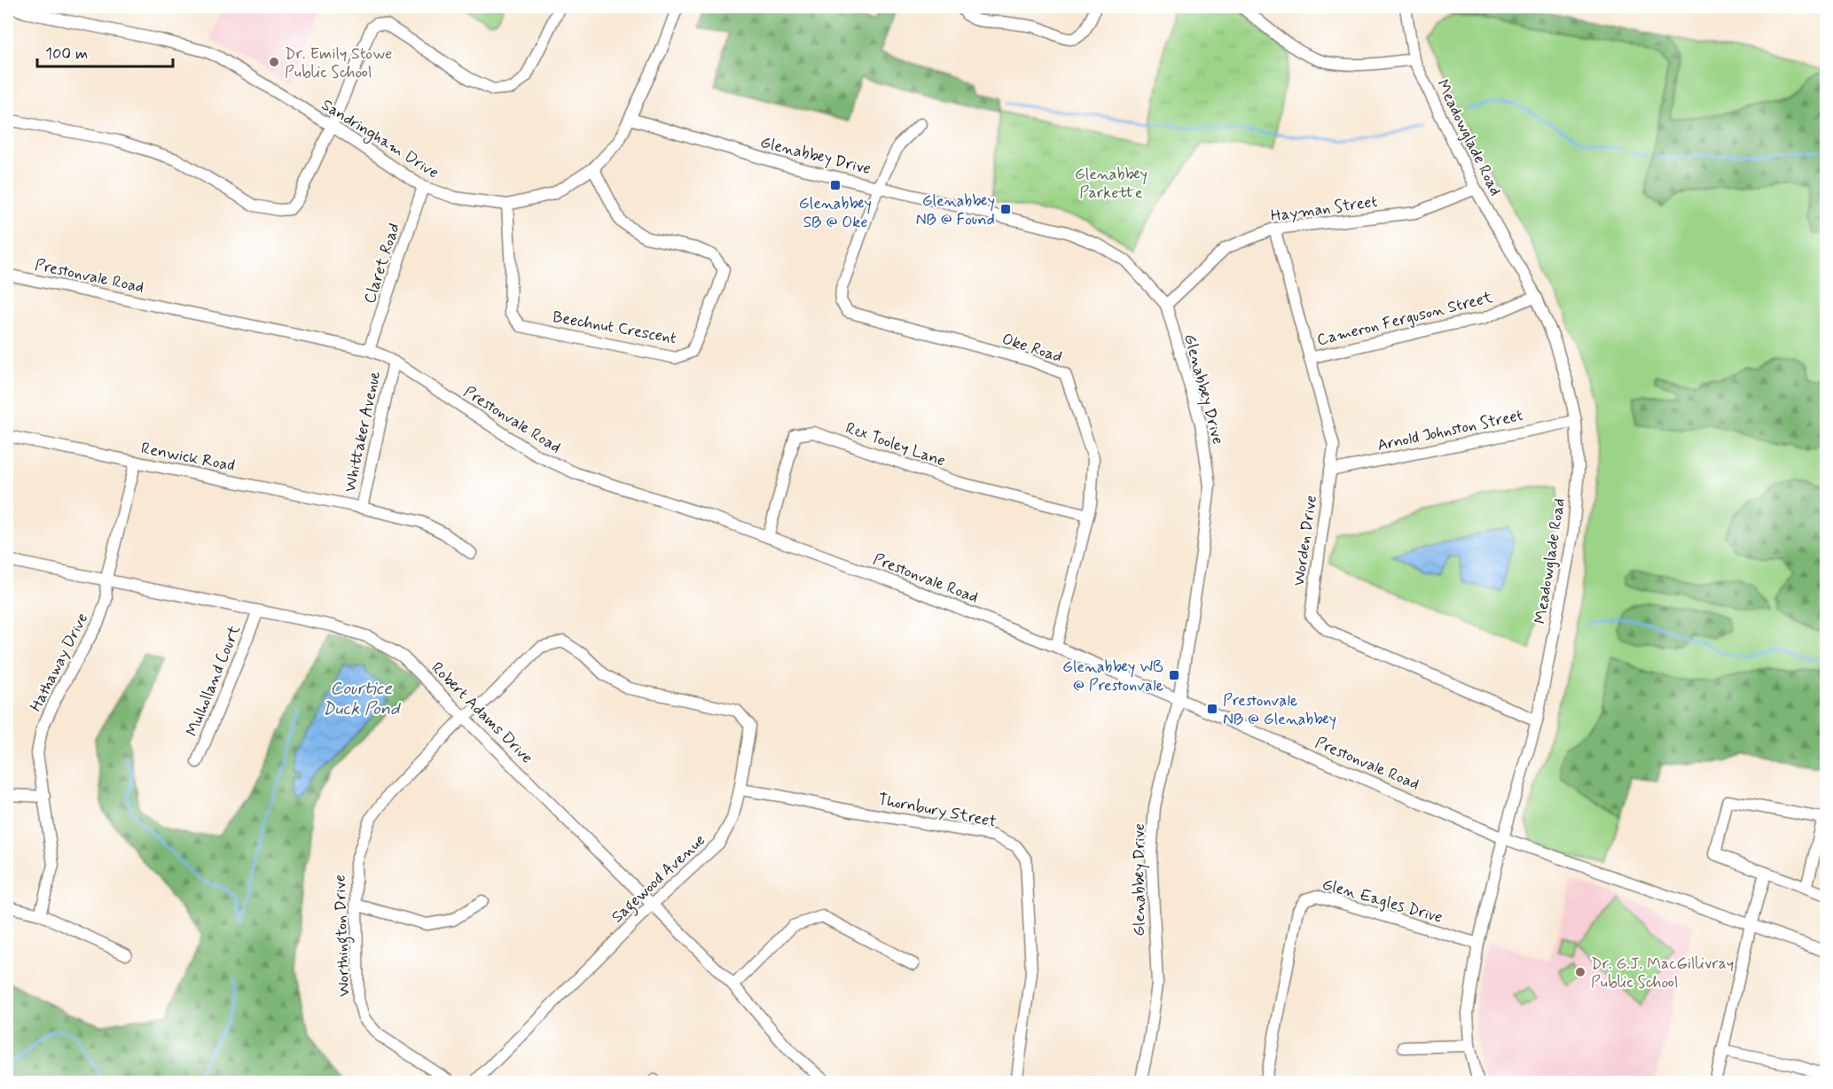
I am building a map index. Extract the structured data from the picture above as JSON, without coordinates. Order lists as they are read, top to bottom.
{
  "streets": {
    "street": [
      "Meadowglade Road",
      "Sandringham Drive",
      "Glenabbey Drive",
      "Hayman Street",
      "Claret Road",
      "Prestonvale Road",
      "Cameron Ferguson Street",
      "Beechnut Crescent",
      "Oke Road",
      "Arnold Johnston Street",
      "Whittaker Avenue",
      "Rex Tooley Lane",
      "Renwick Road",
      "Worden Drive",
      "Hathaway Drive",
      "Mulholland Court",
      "Robert Adams Drive",
      "Thornbury Street",
      "Sagewood Avenue",
      "Glen Eagles Drive",
      "Worthington Drive"
    ]
  },
  "crossings": [
    ["Meadowglade Road", "Hayman Street"],
    ["Meadowglade Road", "Prestonvale Road"],
    ["Meadowglade Road", "Cameron Ferguson Street"],
    ["Meadowglade Road", "Arnold Johnston Street"],
    ["Meadowglade Road", "Worden Drive"],
    ["Meadowglade Road", "Glen Eagles Drive"],
    ["Sandringham Drive", "Glenabbey Drive"],
    ["Sandringham Drive", "Claret Road"],
    ["Sandringham Drive", "Beechnut Crescent"],
    ["Glenabbey Drive", "Hayman Street"],
    ["Glenabbey Drive", "Prestonvale Road"],
    ["Glenabbey Drive", "Oke Road"],
    ["Hayman Street", "Worden Drive"],
    ["Claret Road", "Prestonvale Road"],
    ["Prestonvale Road", "Oke Road"],
    ["Prestonvale Road", "Whittaker Avenue"],
    ["Prestonvale Road", "Rex Tooley Lane"],
    ["Cameron Ferguson Street", "Worden Drive"],
    ["Oke Road", "Rex Tooley Lane"],
    ["Arnold Johnston Street", "Worden Drive"],
    ["Whittaker Avenue", "Renwick Road"],
    ["Renwick Road", "Hathaway Drive"],
    ["Hathaway Drive", "Robert Adams Drive"],
    ["Mulholland Court", "Robert Adams Drive"],
    ["Robert Adams Drive", "Sagewood Avenue"],
    ["Robert Adams Drive", "Worthington Drive"],
    ["Thornbury Street", "Sagewood Avenue"],
    ["Sagewood Avenue", "Worthington Drive"]
  ],
  "water": ["Courtice Duck Pond"],
  "parks": ["Glenabbey Parkette"],
  "places": {
    "other": ["Dr. Emily Stowe Public School", "Dr. G.J. MacGillivray Public School"],
    "transit": [
      "Glenabbey SB @ Oke",
      "Glenabbey NB @ Found",
      "Glenabbey WB @ Prestonvale",
      "Prestonvale NB @ Glenabbey"
    ]
  },
  "scale_bar": "100 m"
}
